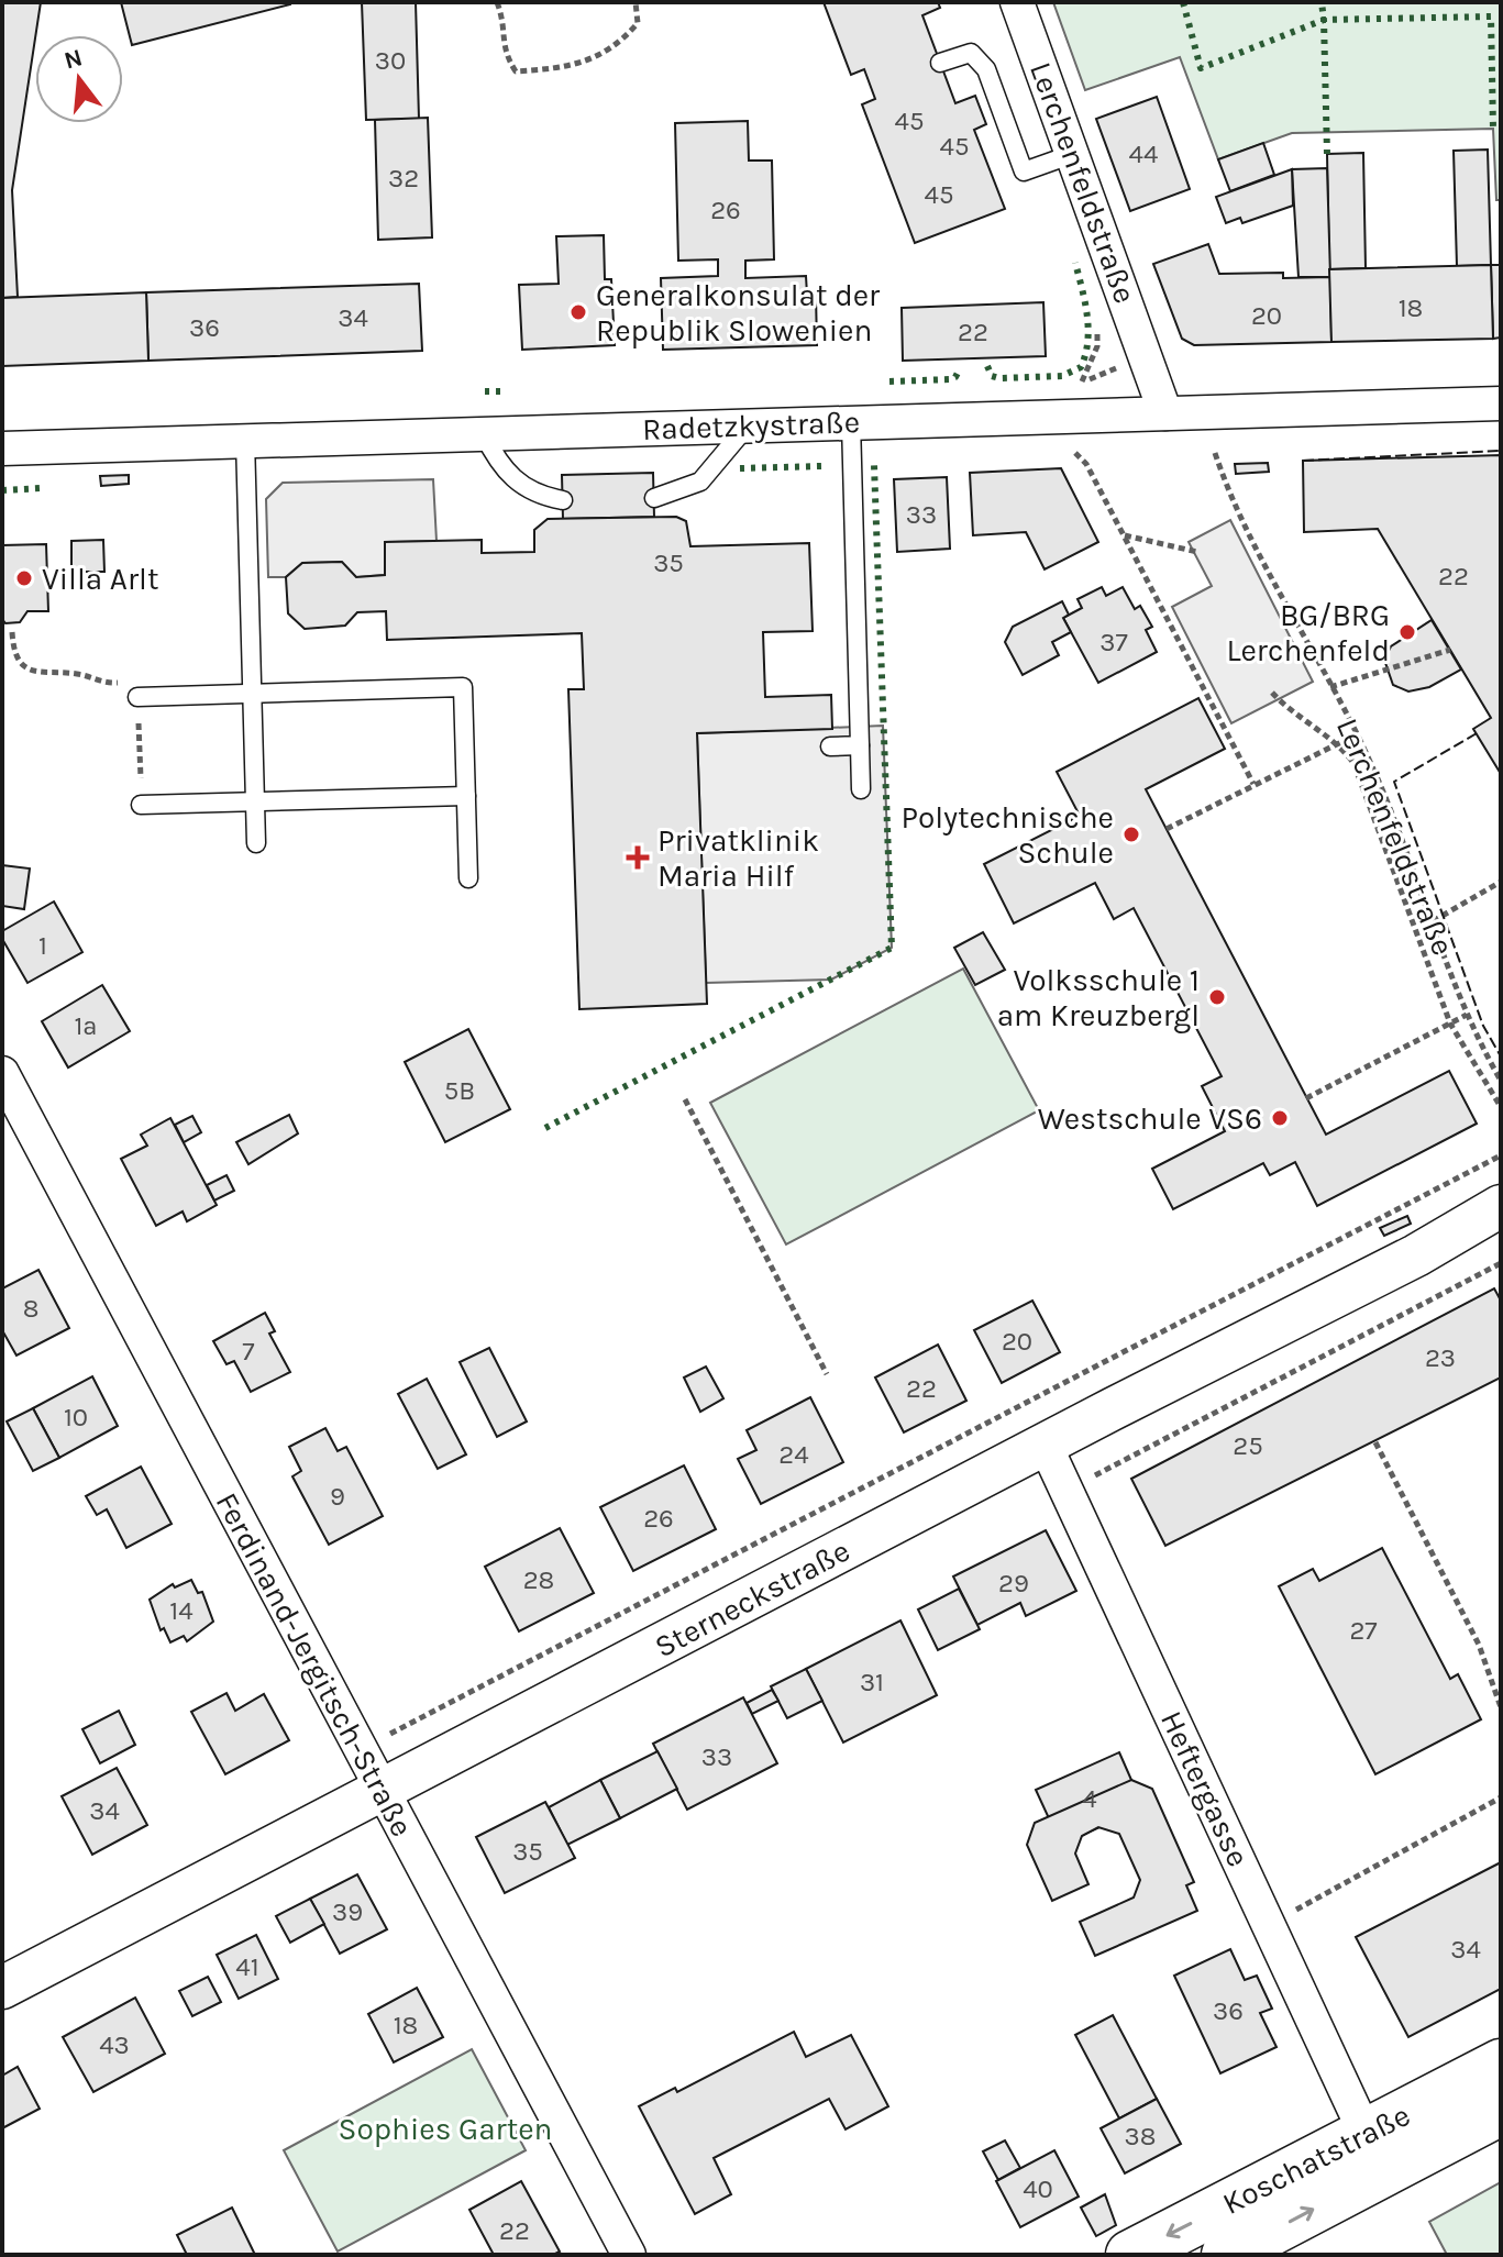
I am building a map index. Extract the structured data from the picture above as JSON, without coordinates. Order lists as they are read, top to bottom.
{
  "streets": {
    "main road": ["Koschatstraße"],
    "street": [
      "Lerchenfeldstraße",
      "Radetzkystraße",
      "Sterneckstraße",
      "Ferdinand-Jergitsch-Straße",
      "Heftergasse"
    ]
  },
  "crossings": [
    ["Lerchenfeldstraße", "Radetzkystraße"],
    ["Sterneckstraße", "Ferdinand-Jergitsch-Straße"],
    ["Sterneckstraße", "Heftergasse"],
    ["Heftergasse", "Koschatstraße"]
  ],
  "parks": ["Sophies Garten"],
  "places": {
    "other": [
      "Generalkonsulat der Republik Slowenien",
      "Villa Arlt",
      "BG/BRG Lerchenfeld",
      "Polytechnische Schule",
      "Volksschule 1 am Kreuzbergl",
      "Westschule VS6"
    ],
    "health": ["Privatklinik Maria Hilf"]
  },
  "house_numbers": [
    "30",
    "45",
    "45",
    "44",
    "32",
    "45",
    "26",
    "18",
    "20",
    "34",
    "36",
    "22",
    "33",
    "35",
    "22",
    "37",
    "1",
    "1a",
    "5B",
    "8",
    "20",
    "7",
    "23",
    "22",
    "10",
    "25",
    "24",
    "9",
    "26",
    "28",
    "29",
    "14",
    "27",
    "31",
    "33",
    "4",
    "34",
    "35",
    "39",
    "34",
    "41",
    "36",
    "18",
    "43",
    "38",
    "40",
    "22"
  ],
  "north": "top"
}
